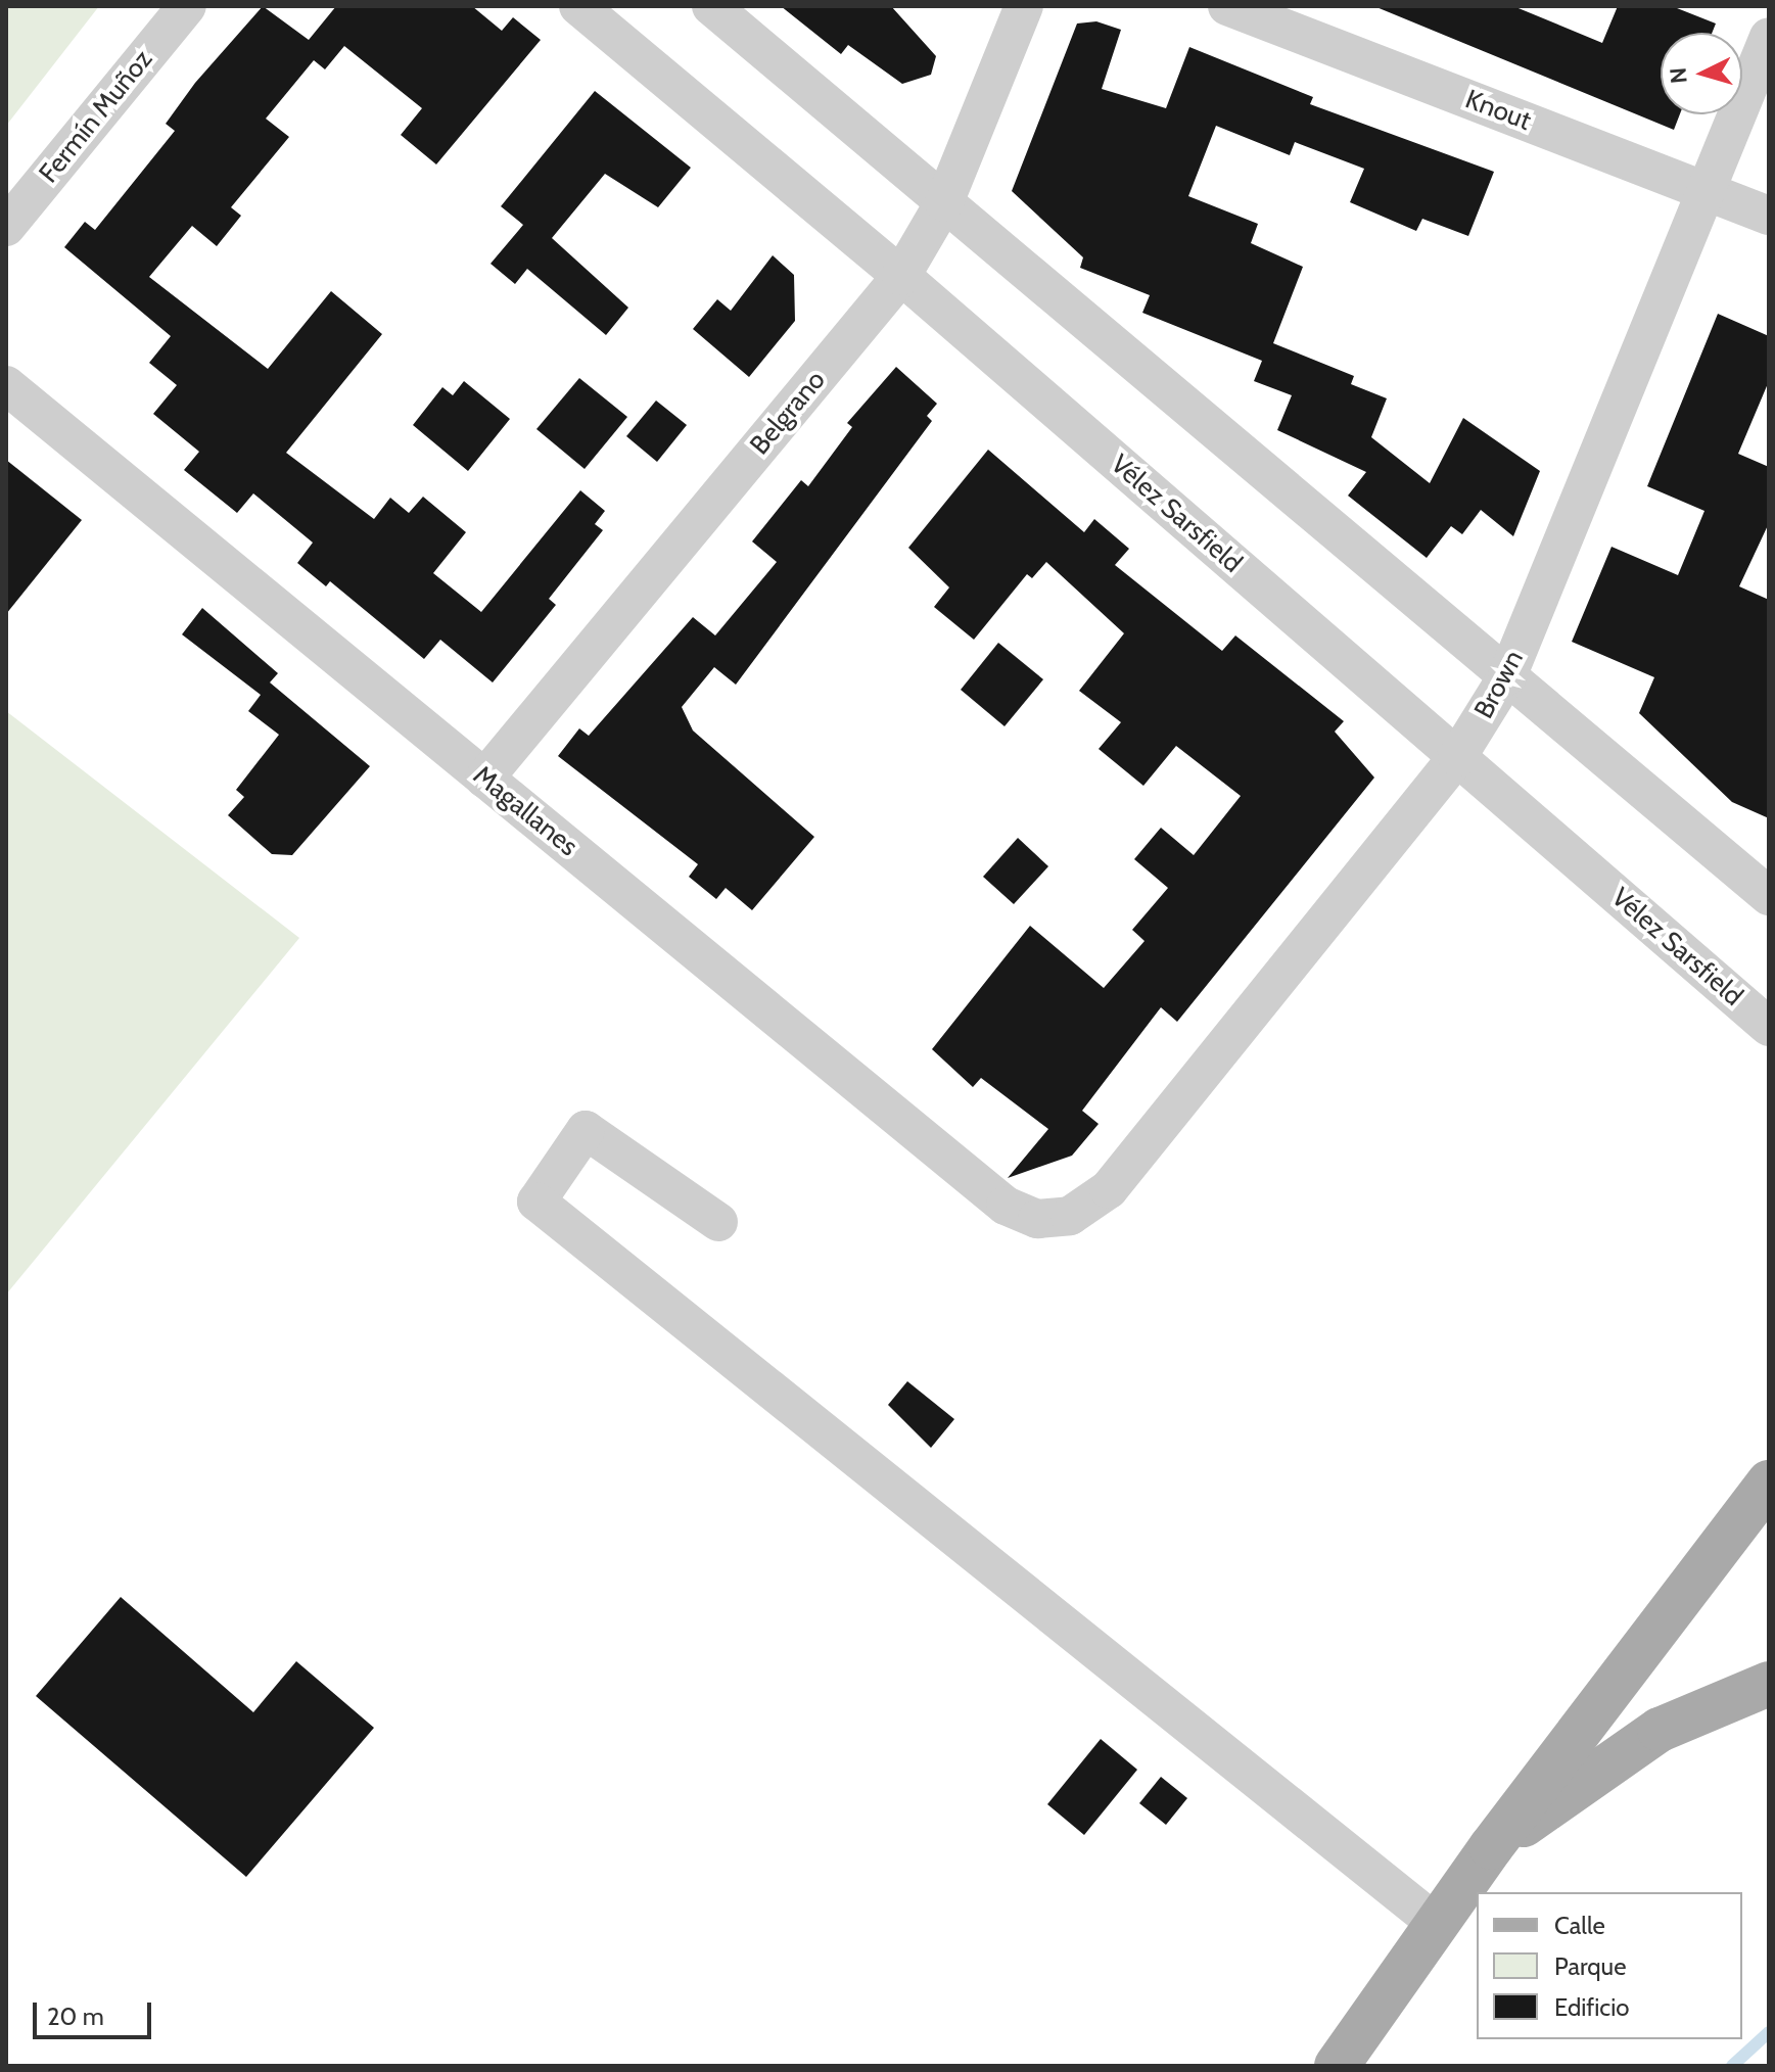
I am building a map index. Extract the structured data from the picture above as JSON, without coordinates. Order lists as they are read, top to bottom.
{
  "streets": {
    "street": [
      "Knout",
      "Fermín Muñoz",
      "Belgrano",
      "Vélez Sarsfield",
      "Brown",
      "Magallanes"
    ]
  },
  "crossings": [
    ["Knout", "Brown"],
    ["Belgrano", "Vélez Sarsfield"],
    ["Belgrano", "Magallanes"],
    ["Vélez Sarsfield", "Brown"],
    ["Brown", "Magallanes"]
  ],
  "legend": ["Calle", "Parque", "Edificio"],
  "scale_bar": "20 m",
  "north": "left"
}
